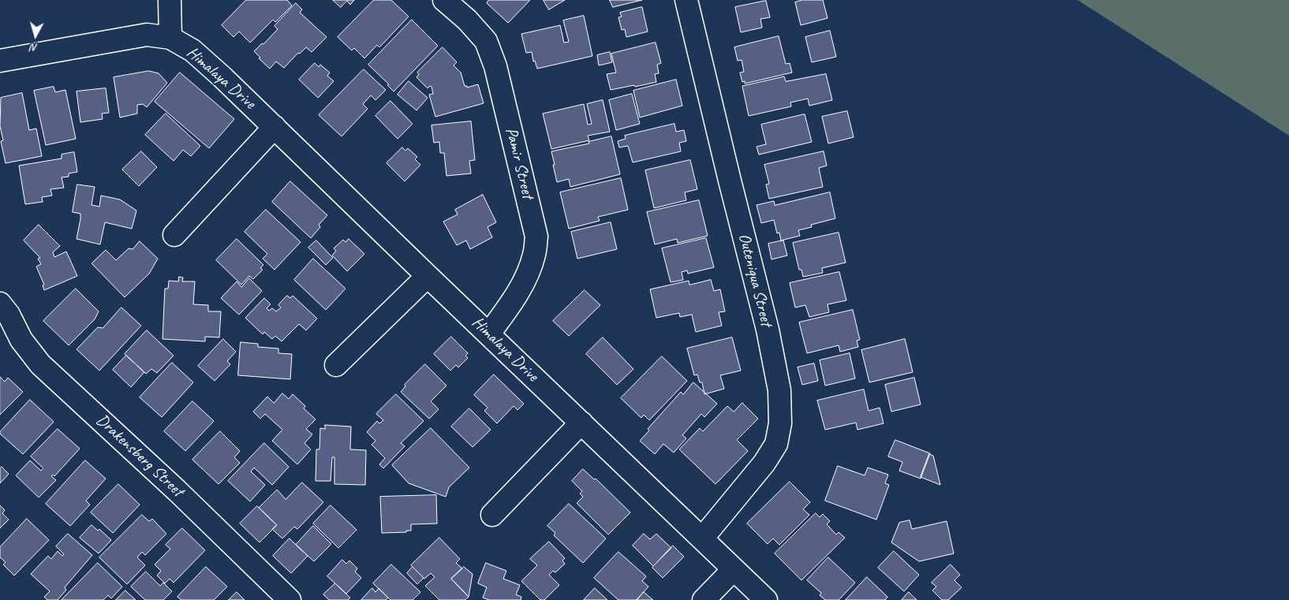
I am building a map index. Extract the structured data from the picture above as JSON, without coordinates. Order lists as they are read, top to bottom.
{
  "streets": {
    "street": [
      "Himalaya Drive",
      "Pamir Street",
      "Outeniqua Street",
      "Drakensberg Street"
    ]
  },
  "crossings": [
    ["Himalaya Drive", "Pamir Street"],
    ["Himalaya Drive", "Outeniqua Street"]
  ],
  "north": "bottom"
}
